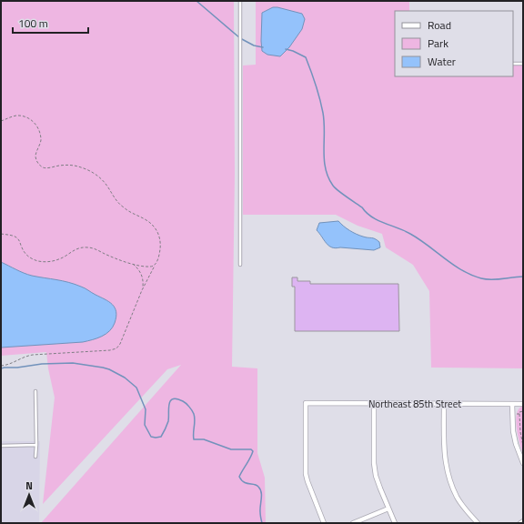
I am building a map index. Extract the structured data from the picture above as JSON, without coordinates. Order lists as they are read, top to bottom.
{
  "streets": {
    "street": ["Northeast 85th Street"]
  },
  "legend": ["Road", "Park", "Water"],
  "scale_bar": "100 m",
  "north": "top"
}
